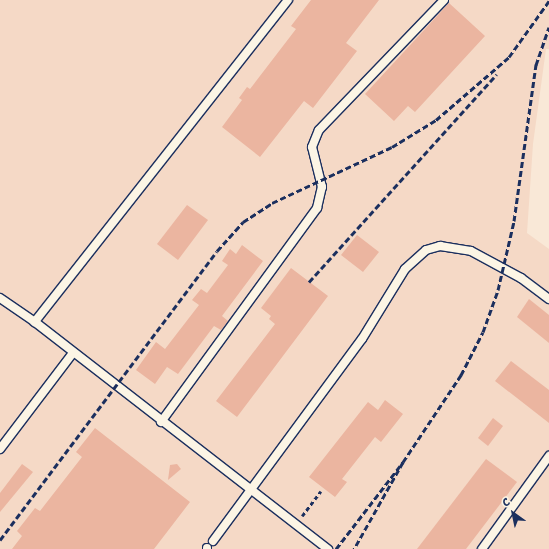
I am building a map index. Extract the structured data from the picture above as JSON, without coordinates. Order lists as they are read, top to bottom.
{
  "north": "top left"
}
